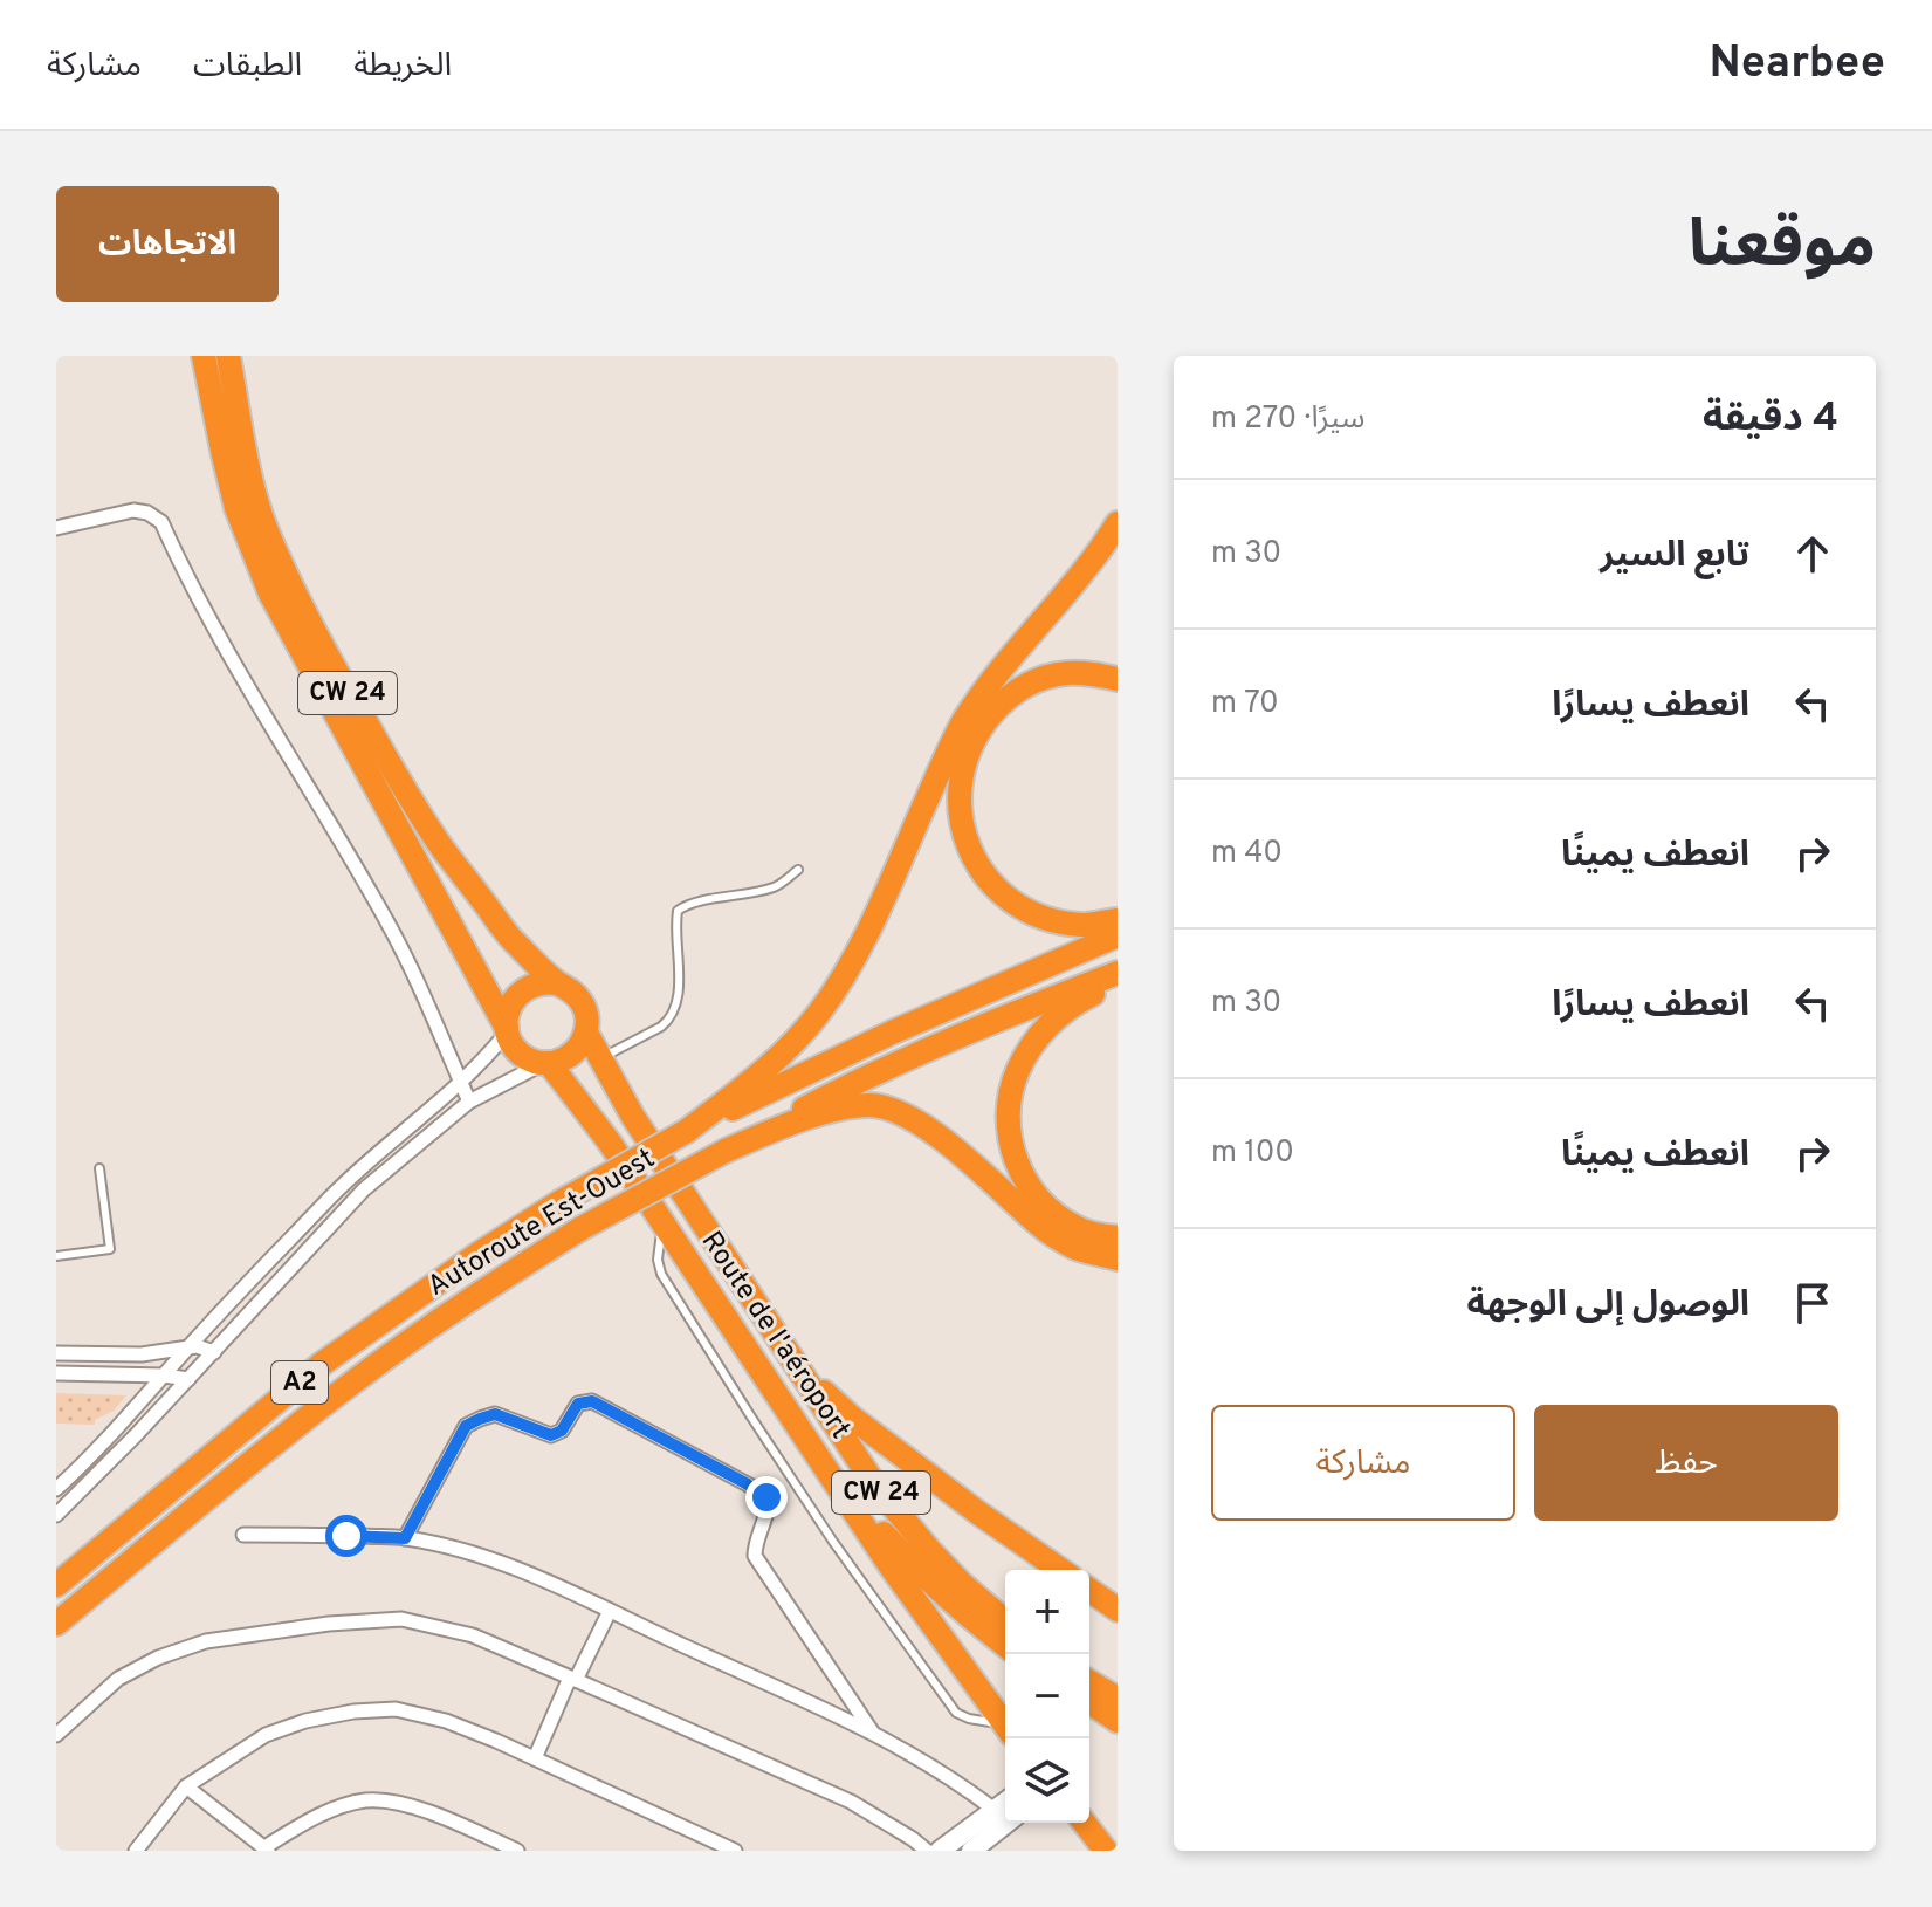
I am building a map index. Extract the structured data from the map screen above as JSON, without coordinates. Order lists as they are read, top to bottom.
{
  "streets": {
    "highway": [
      "CW 24",
      "Autoroute Est-Ouest",
      "Route de l'aéroport",
      "A2"
    ]
  },
  "crossings": [
    ["CW 24", "Route de l'aéroport"]
  ],
  "page": {
    "header": "Nearbee",
    "nav": ["الخريطة", "الطبقات", "مشاركة"],
    "title": "موقعنا",
    "buttons": [
      "الاتجاهات",
      ["حفظ", "مشاركة"]
    ],
    "heading": ["4 دقيقة", "سيرًا · 270 m"],
    "list": [
      ["تابع السير", "30 m"],
      ["انعطف يسارًا", "70 m"],
      ["انعطف يمينًا", "40 m"],
      ["انعطف يسارًا", "30 m"],
      ["انعطف يمينًا", "100 m"],
      "الوصول إلى الوجهة"
    ],
    "map_buttons": ["+", "−"]
  }
}
